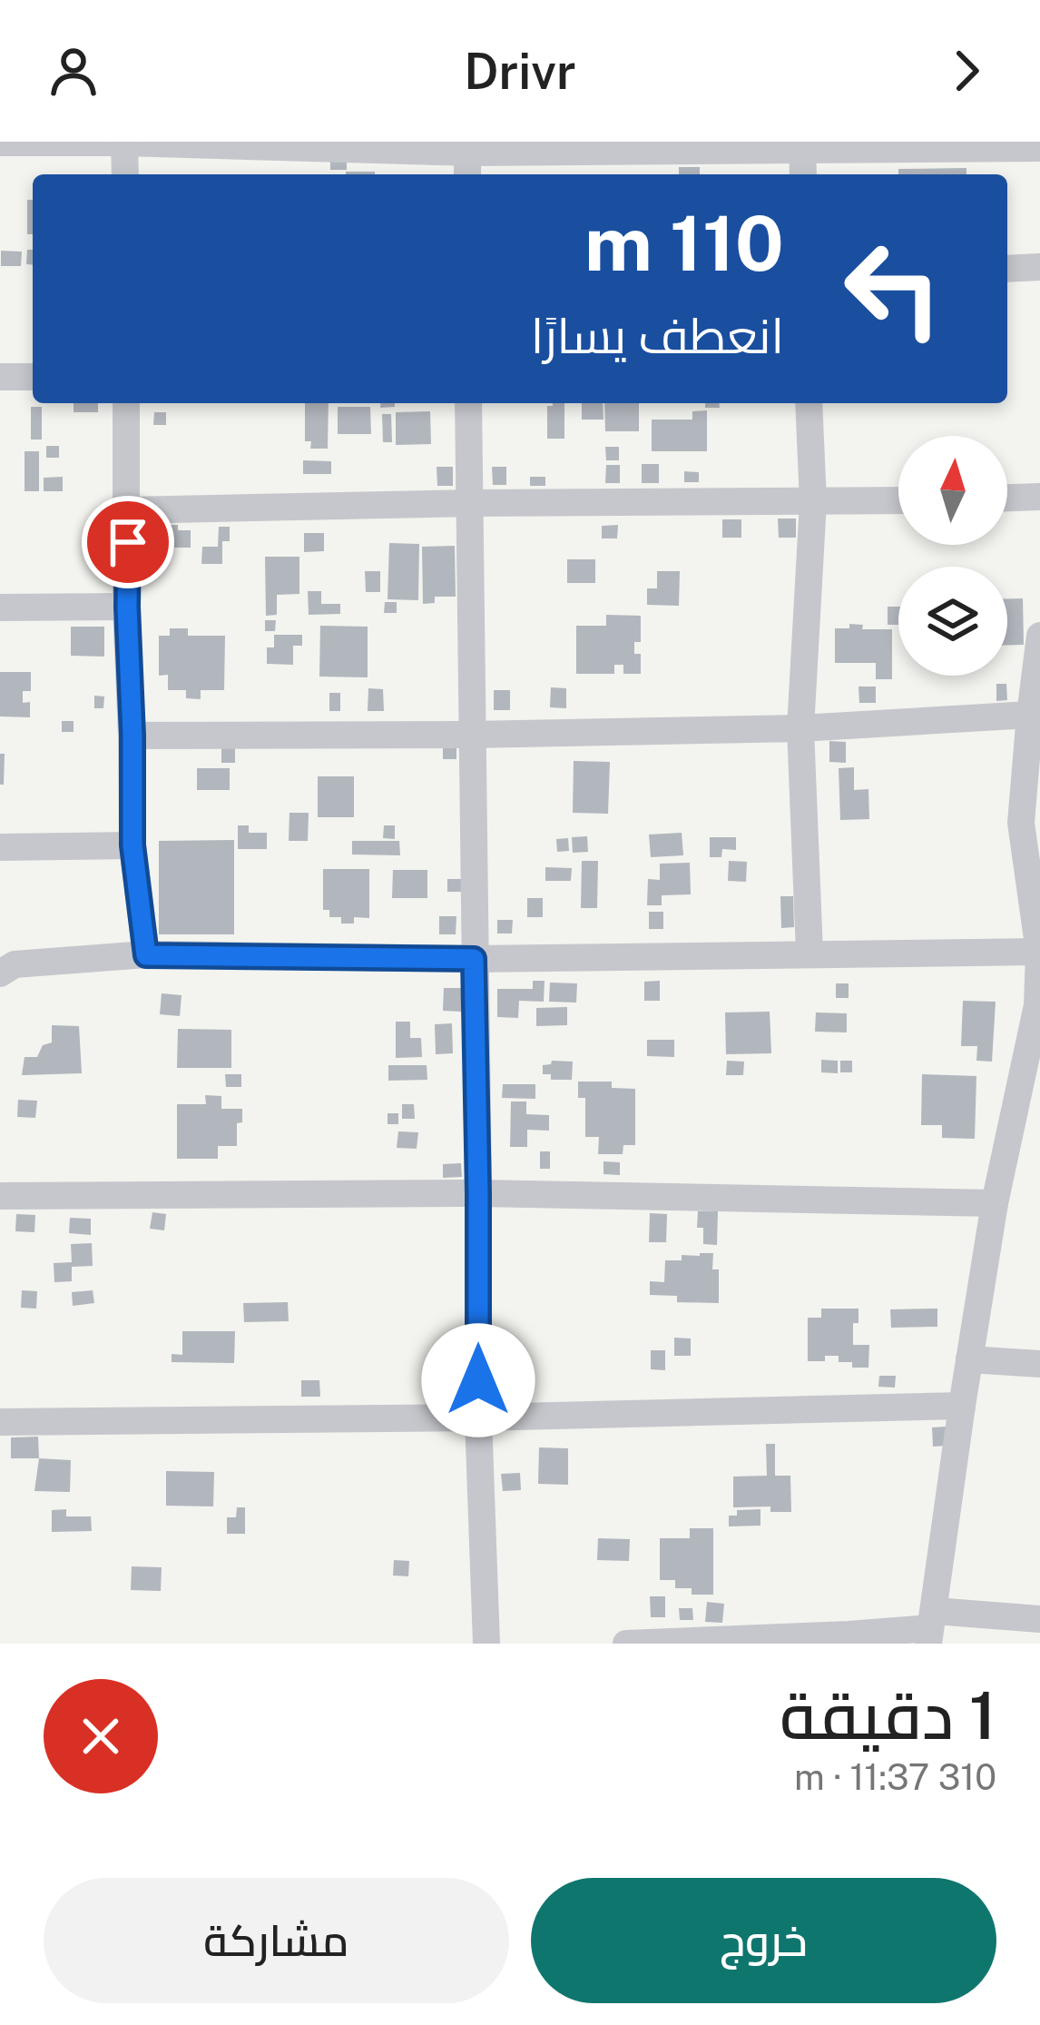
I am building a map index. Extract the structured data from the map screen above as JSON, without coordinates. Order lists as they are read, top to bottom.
{
  "north": "top",
  "page": {
    "header": "Drivr",
    "turn": ["110 m", "انعطف يسارًا"],
    "heading": ["1 دقيقة", "310 m · 11:37"],
    "buttons": ["خروج", "مشاركة"]
  }
}
